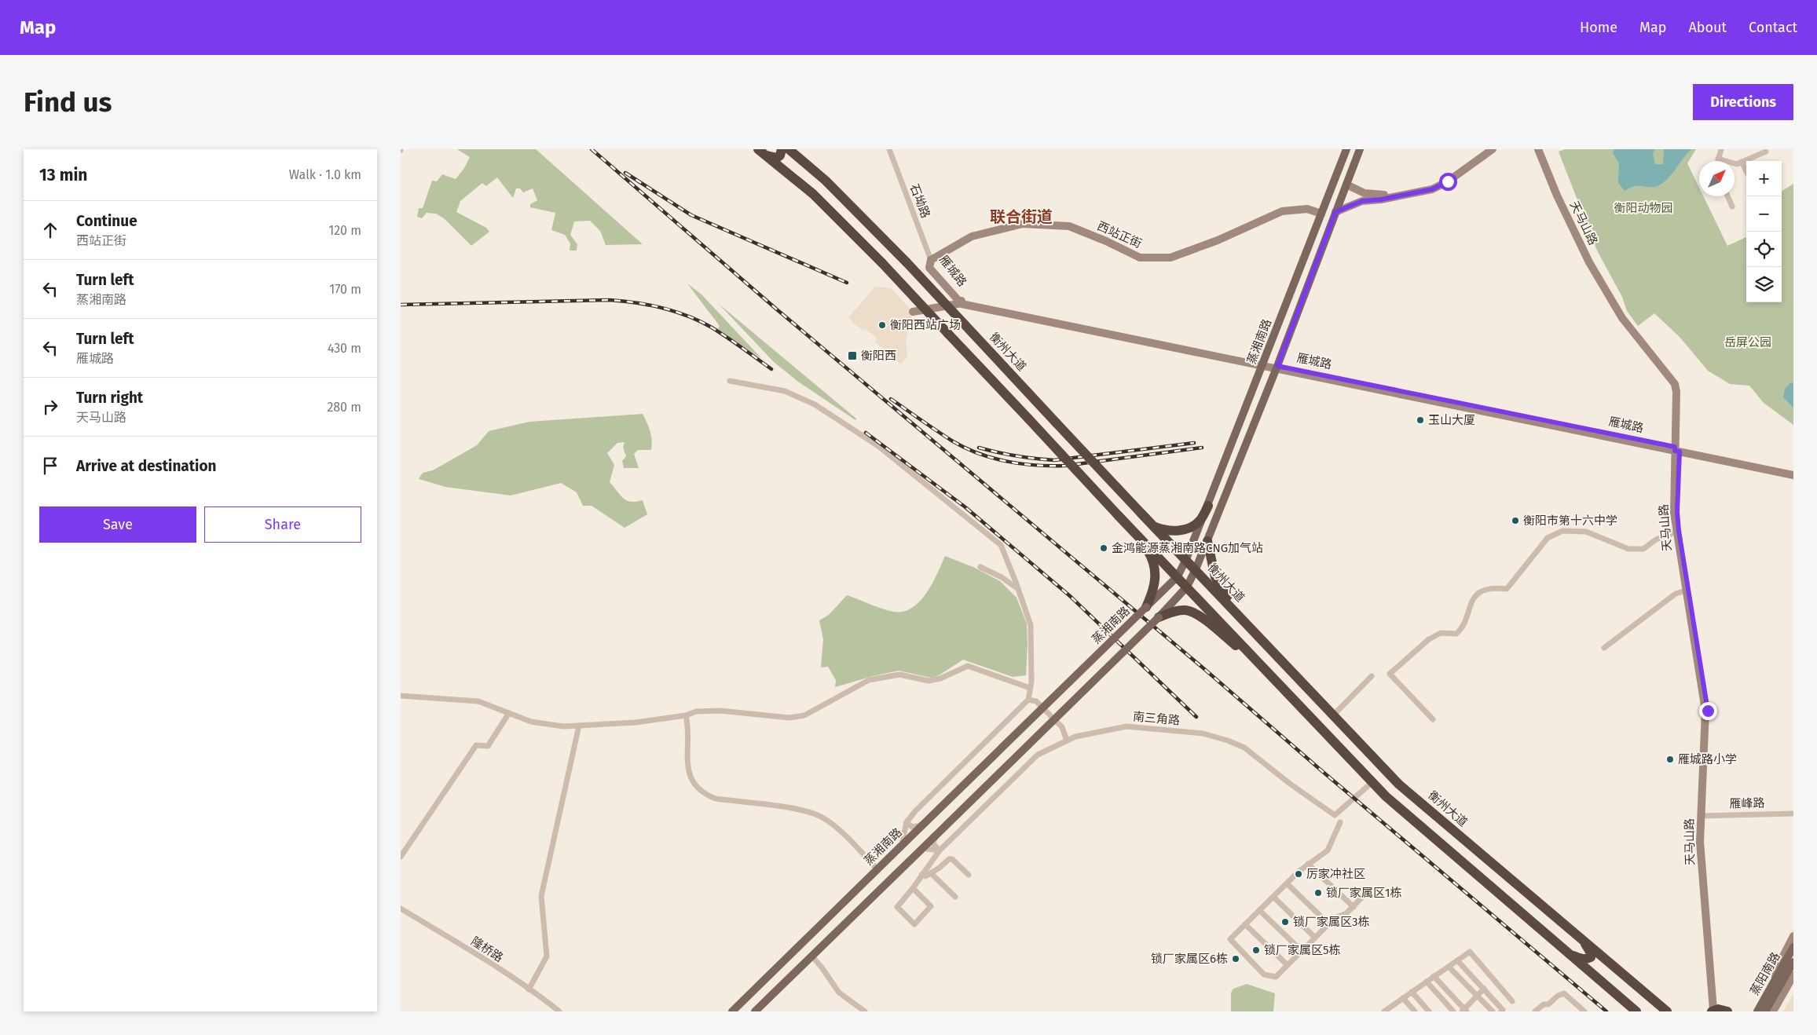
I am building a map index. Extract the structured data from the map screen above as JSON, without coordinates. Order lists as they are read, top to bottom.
{
  "streets": {
    "highway": ["衡州大道"],
    "main road": ["蒸湘南路", "蒸阳南路"],
    "street": [
      "石坳路",
      "天马山路",
      "西站正街",
      "雁城路",
      "南三角路",
      "雁峰路",
      "隆桥路"
    ]
  },
  "crossings": [
    ["石坳路", "西站正街"],
    ["石坳路", "雁城路"],
    ["天马山路", "雁城路"],
    ["天马山路", "雁峰路"],
    ["西站正街", "雁城路"],
    ["西站正街", "蒸湘南路"],
    ["雁城路", "蒸湘南路"],
    ["蒸湘南路", "衡州大道"]
  ],
  "districts": ["联合街道"],
  "parks": ["衡阳动物园", "岳屏公园"],
  "places": {
    "other": [
      "衡阳西站广场",
      "玉山大厦",
      "衡阳市第十六中学",
      "金鸿能源蒸湘南路CNG加气站",
      "雁城路小学",
      "厉家冲社区",
      "锁厂家属区1栋",
      "锁厂家属区3栋",
      "锁厂家属区5栋",
      "锁厂家属区6栋"
    ],
    "transit": ["衡阳西"]
  },
  "north": "top right",
  "page": {
    "header": "Map",
    "nav": [
      "Home",
      "Map",
      "About",
      "Contact"
    ],
    "buttons": [
      "Directions",
      ["Save", "Share"]
    ],
    "title": "Find us",
    "heading": ["13 min", "Walk · 1.0 km"],
    "map_buttons": ["+", "−"],
    "list": [
      ["Continue", "西站正街", "120 m"],
      ["Turn left", "蒸湘南路", "170 m"],
      ["Turn left", "雁城路", "430 m"],
      ["Turn right", "天马山路", "280 m"],
      "Arrive at destination"
    ]
  }
}
